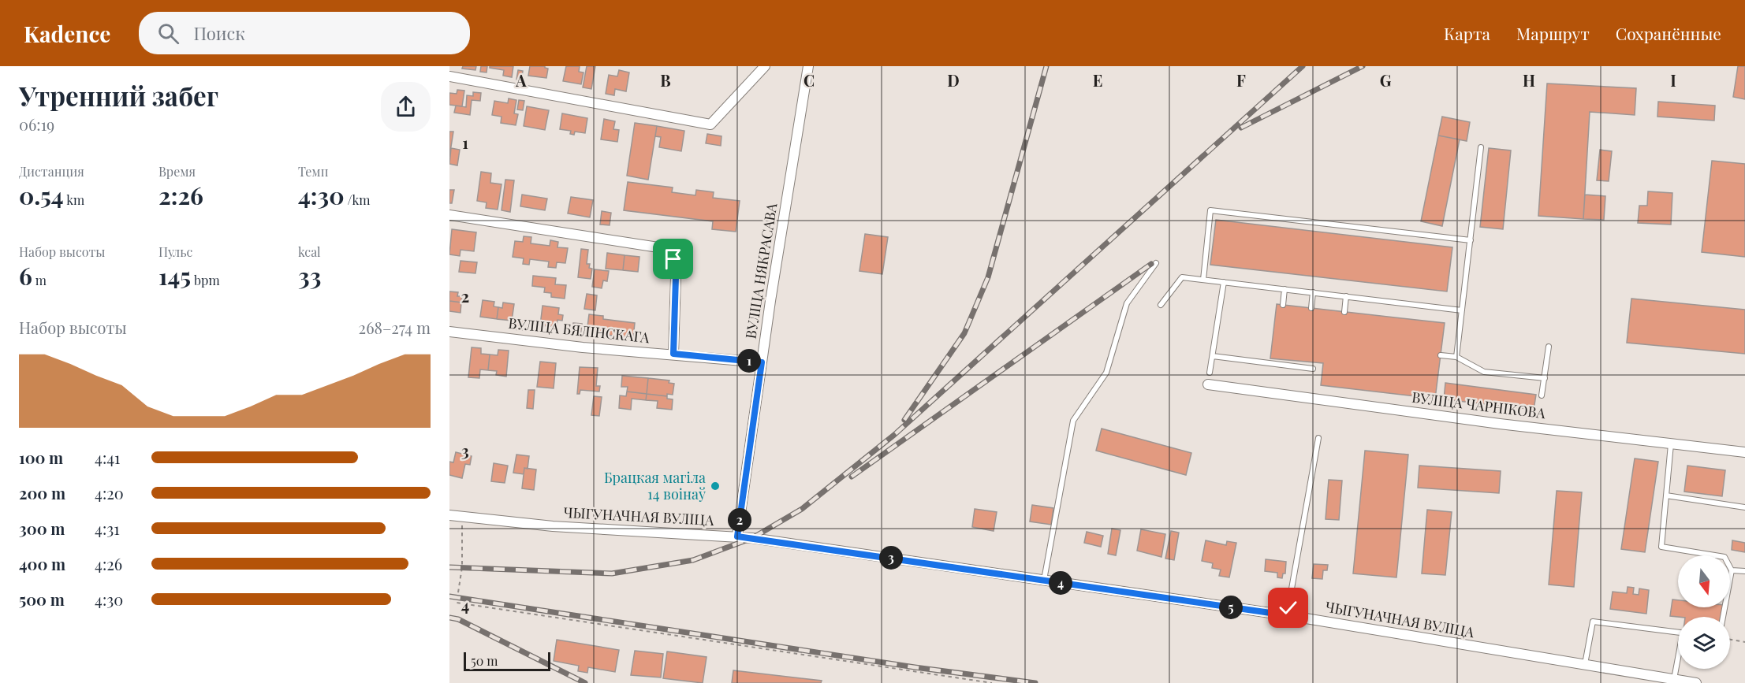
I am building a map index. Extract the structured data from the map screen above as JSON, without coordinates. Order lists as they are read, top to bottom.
{
  "streets": {
    "street": [
      "ВУЛІЦА НЯКРАСАВА",
      "ВУЛІЦА БЯЛІНСКАГА",
      "ВУЛІЦА ЧАРНІКОВА",
      "ЧЫГУНАЧНАЯ ВУЛІЦА"
    ]
  },
  "crossings": [
    ["ВУЛІЦА НЯКРАСАВА", "ВУЛІЦА БЯЛІНСКАГА"],
    ["ВУЛІЦА НЯКРАСАВА", "ЧЫГУНАЧНАЯ ВУЛІЦА"]
  ],
  "places": ["Брацкая магіла 14 воінаў"],
  "scale_bar": "50 m",
  "north": "bottom",
  "page": {
    "header": "Kadence",
    "search": "Поиск",
    "nav": ["Карта", "Маршрут", "Сохранённые"],
    "heading": ["Утренний забег", "06:19"],
    "stats": [
      ["Дистанция", "0.54 km"],
      ["Время", "2:26"],
      ["Темп", "4:30 /km"],
      ["Набор высоты", "6 m"],
      ["Пульс", "145 bpm"],
      ["kcal", "33"]
    ],
    "chart": ["Набор высоты", "268–274 m"],
    "pins": [
      "1",
      "2",
      "3",
      "4",
      "5"
    ],
    "list": [
      {
        "name": "100 m",
        "note": "4:41"
      },
      {
        "name": "200 m",
        "note": "4:20"
      },
      {
        "name": "300 m",
        "note": "4:31"
      },
      {
        "name": "400 m",
        "note": "4:26"
      },
      {
        "name": "500 m",
        "note": "4:30"
      }
    ],
    "scale": "50 m"
  },
  "grid": {
    "columns": [
      "A",
      "B",
      "C",
      "D",
      "E",
      "F",
      "G",
      "H",
      "I"
    ],
    "rows": [
      "1",
      "2",
      "3",
      "4"
    ]
  }
}
